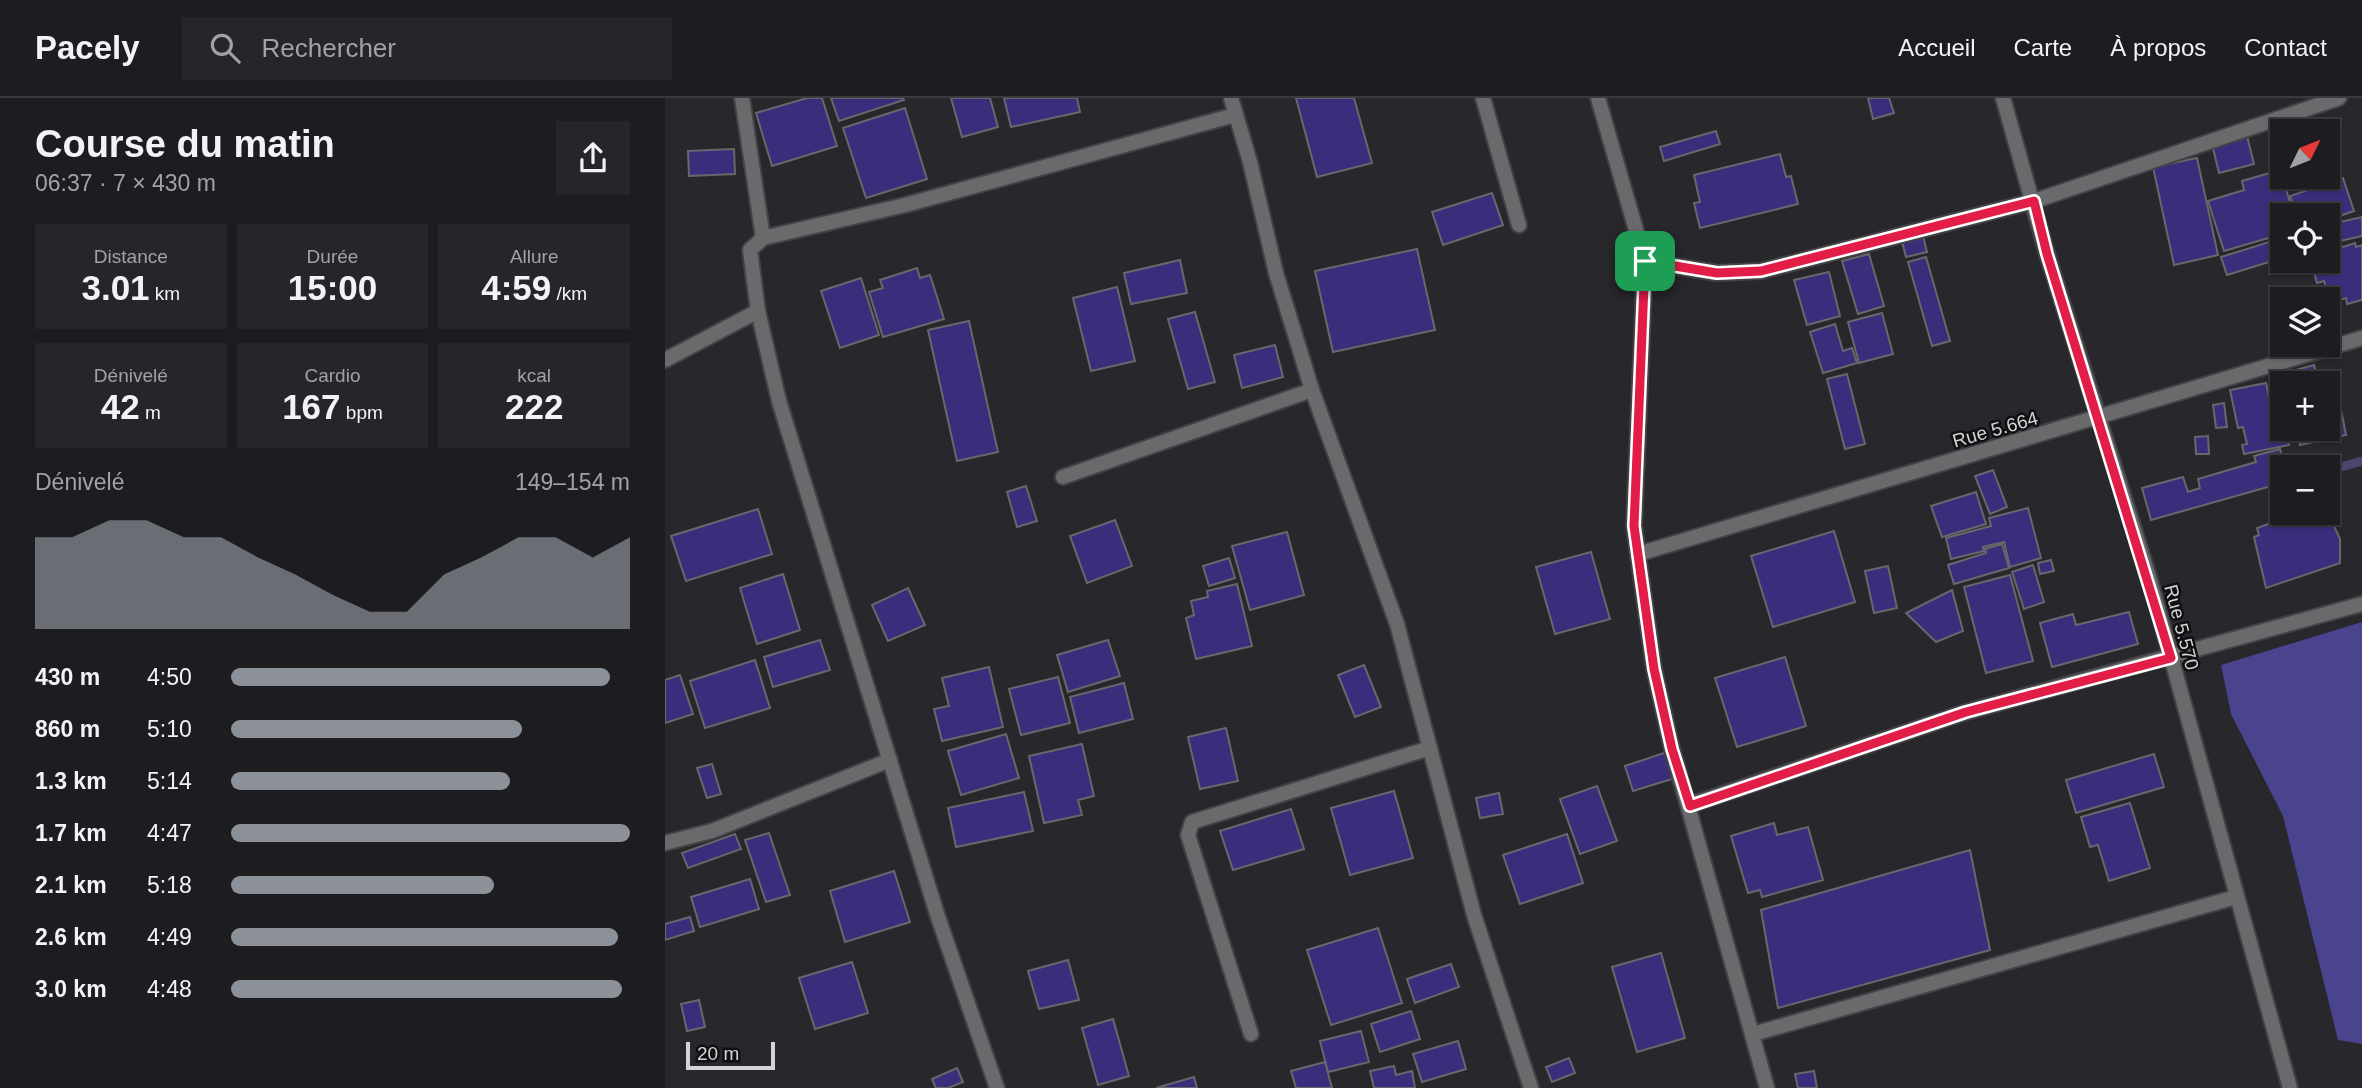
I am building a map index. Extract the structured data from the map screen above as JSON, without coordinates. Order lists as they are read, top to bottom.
{
  "streets": {
    "street": ["Rue 5.664", "Rue 5.570"]
  },
  "crossings": [
    ["Rue 5.664", "Rue 5.570"]
  ],
  "scale_bar": "20 m",
  "north": "top right",
  "page": {
    "header": "Pacely",
    "search": "Rechercher",
    "nav": [
      "Accueil",
      "Carte",
      "À propos",
      "Contact"
    ],
    "heading": ["Course du matin", "06:37 · 7 × 430 m"],
    "map_buttons": ["+", "−"],
    "stats": [
      ["Distance", "3.01 km"],
      ["Durée", "15:00"],
      ["Allure", "4:59 /km"],
      ["Dénivelé", "42 m"],
      ["Cardio", "167 bpm"],
      ["kcal", "222"]
    ],
    "chart": ["Dénivelé", "149–154 m"],
    "list": [
      {
        "name": "430 m",
        "note": "4:50"
      },
      {
        "name": "860 m",
        "note": "5:10"
      },
      {
        "name": "1.3 km",
        "note": "5:14"
      },
      {
        "name": "1.7 km",
        "note": "4:47"
      },
      {
        "name": "2.1 km",
        "note": "5:18"
      },
      {
        "name": "2.6 km",
        "note": "4:49"
      },
      {
        "name": "3.0 km",
        "note": "4:48"
      }
    ],
    "scale": "20 m"
  }
}
